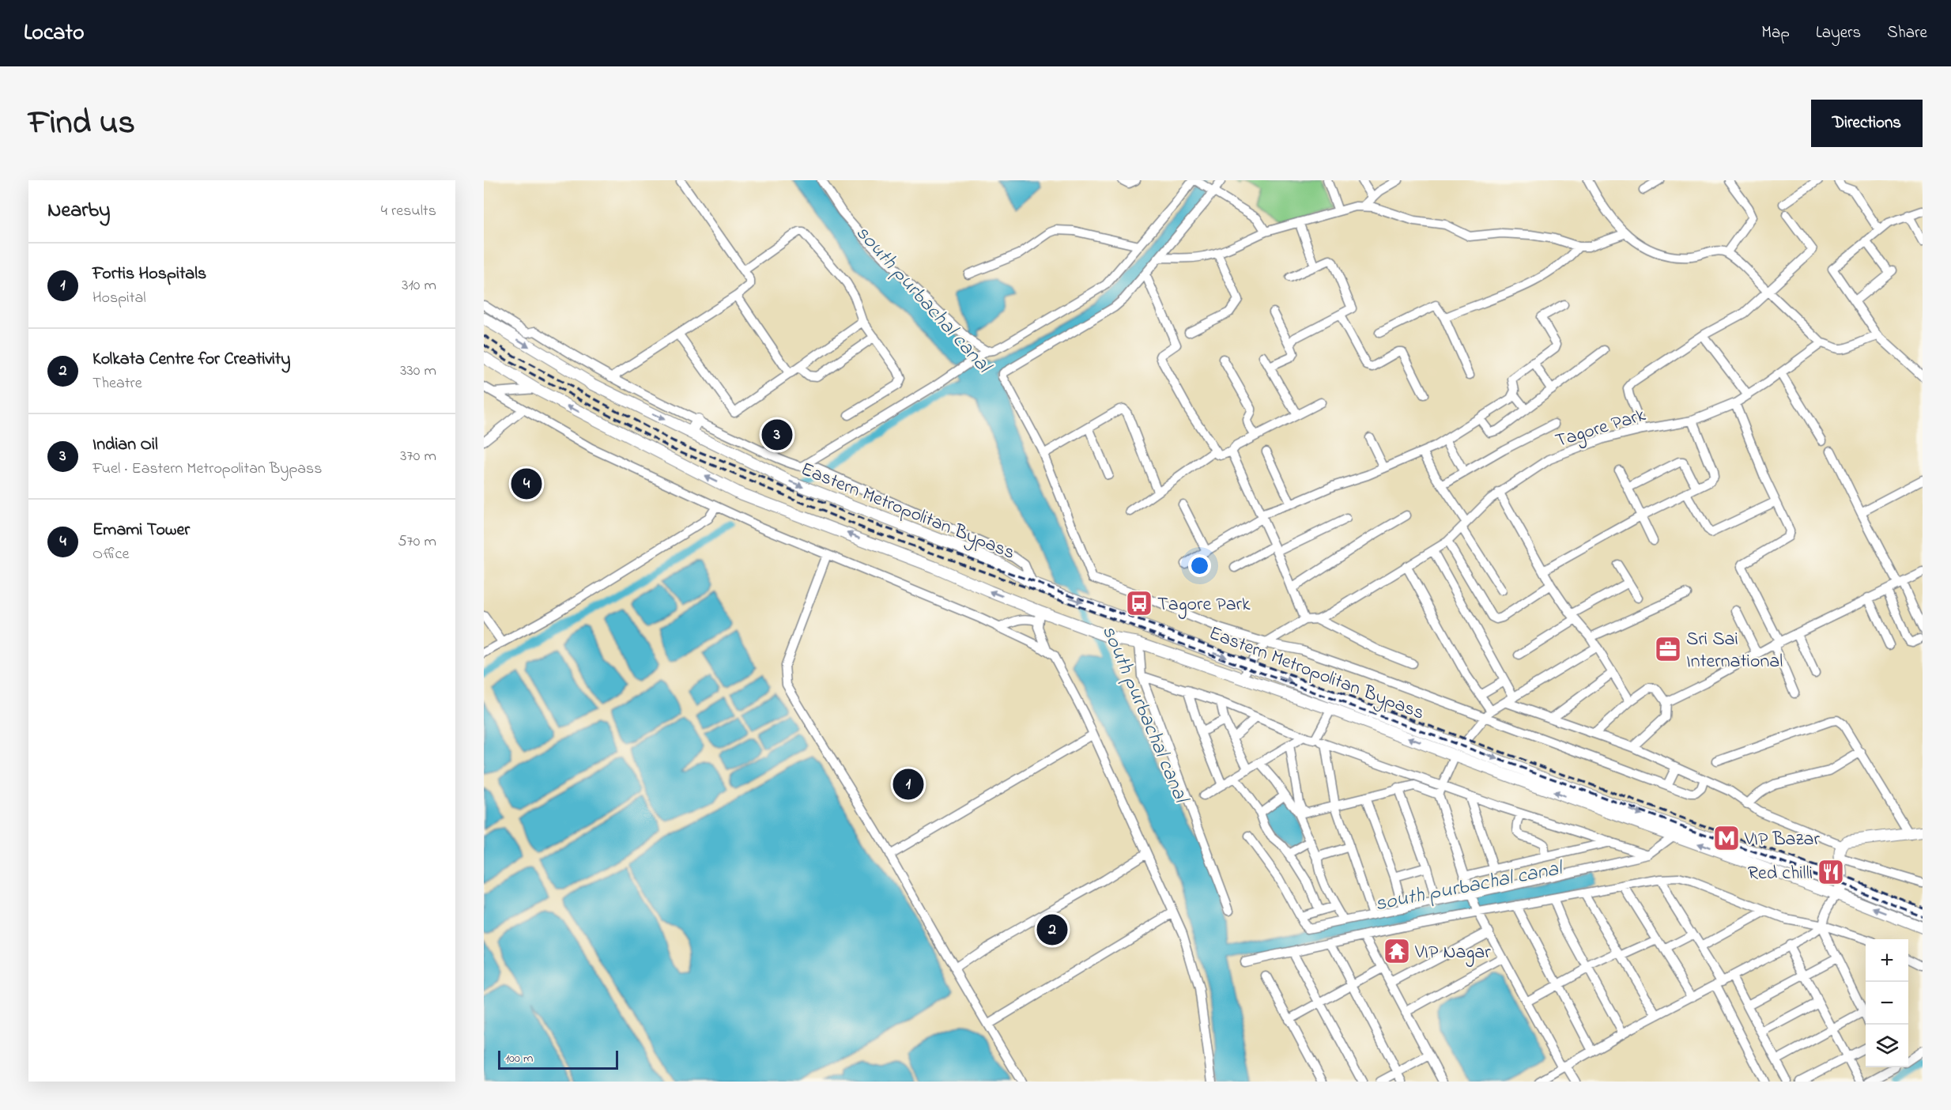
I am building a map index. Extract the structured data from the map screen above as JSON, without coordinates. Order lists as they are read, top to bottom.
{
  "streets": {
    "main road": ["Eastern Metropolitan Bypass"],
    "street": ["Tagore Park"]
  },
  "crossings": [
    ["Tagore Park", "Eastern Metropolitan Bypass"]
  ],
  "water": ["south purbachal canal"],
  "places": {
    "bus stop": ["Tagore Park"],
    "office": ["Sri Sai International"],
    "metro station": ["VIP Bazar"],
    "restaurant": ["Red chilli"],
    "temple": ["VIP Nagar"]
  },
  "scale_bar": "100 m",
  "page": {
    "header": "Locato",
    "nav": ["Map", "Layers", "Share"],
    "title": "Find us",
    "buttons": "Directions",
    "heading": ["Nearby", "4 results"],
    "list": [
      {
        "mark": "1",
        "name": "Fortis Hospitals",
        "note": "Hospital",
        "value": "310 m"
      },
      {
        "mark": "2",
        "name": "Kolkata Centre for Creativity",
        "note": "Theatre",
        "value": "330 m"
      },
      {
        "mark": "3",
        "name": "Indian Oil",
        "note": "Fuel · Eastern Metropolitan Bypass",
        "value": "370 m"
      },
      {
        "mark": "4",
        "name": "Emami Tower",
        "note": "Office",
        "value": "570 m"
      }
    ],
    "pins": [
      "3",
      "4",
      "1",
      "2"
    ],
    "map_buttons": ["+", "−"],
    "scale": "100 m"
  }
}
